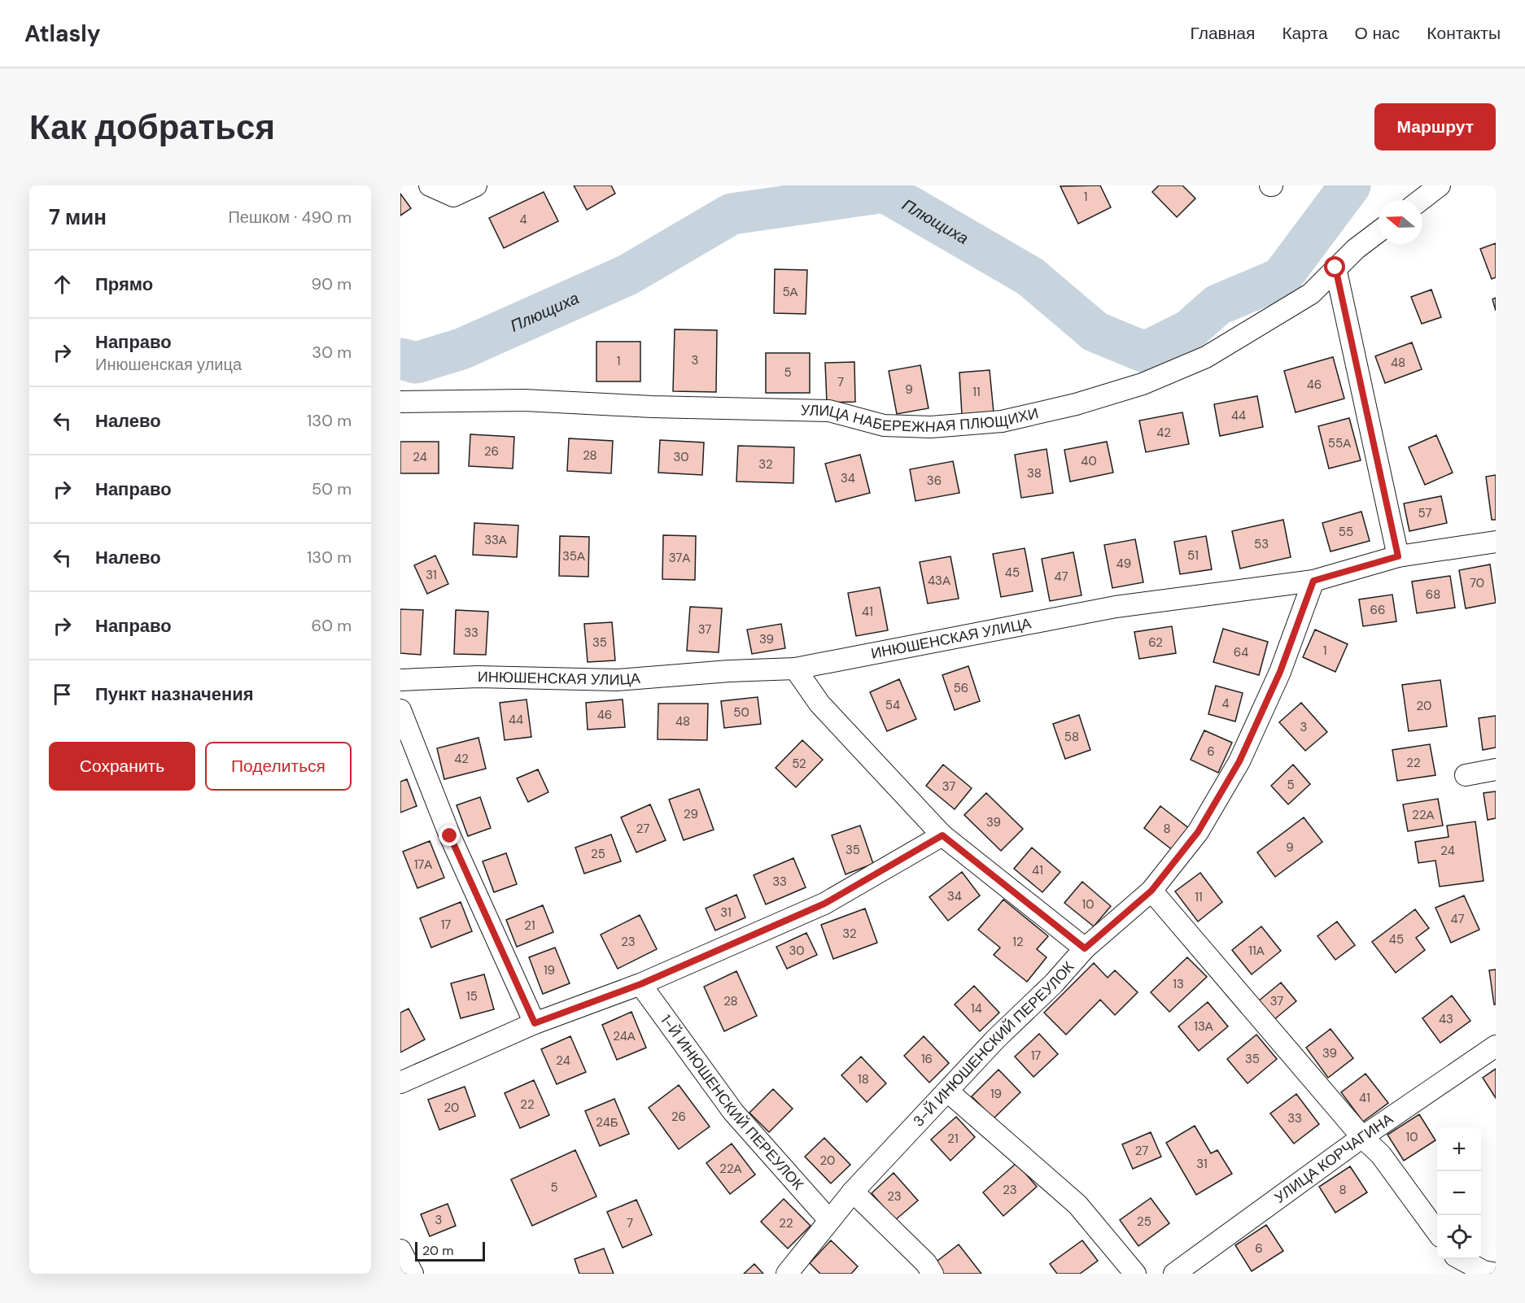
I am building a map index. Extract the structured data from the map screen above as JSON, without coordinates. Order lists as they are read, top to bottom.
{
  "streets": {
    "street": [
      "УЛИЦА НАБЕРЕЖНАЯ ПЛЮЩИХИ",
      "ИНЮШЕНСКАЯ УЛИЦА",
      "3-Й ИНЮШЕНСКИЙ ПЕРЕУЛОК",
      "1-Й ИНЮШЕНСКИЙ ПЕРЕУЛОК",
      "УЛИЦА КОРЧАГИНА"
    ]
  },
  "crossings": [
    ["ИНЮШЕНСКАЯ УЛИЦА", "3-Й ИНЮШЕНСКИЙ ПЕРЕУЛОК"],
    ["3-Й ИНЮШЕНСКИЙ ПЕРЕУЛОК", "1-Й ИНЮШЕНСКИЙ ПЕРЕУЛОК"]
  ],
  "water": ["Плющиха"],
  "house_numbers": [
    "1",
    "4",
    "5А",
    "3",
    "1",
    "48",
    "5",
    "7",
    "46",
    "9",
    "11",
    "44",
    "42",
    "55А",
    "26",
    "28",
    "24",
    "30",
    "40",
    "32",
    "38",
    "34",
    "36",
    "57",
    "55",
    "33А",
    "53",
    "51",
    "35А",
    "37А",
    "49",
    "45",
    "31",
    "47",
    "43А",
    "70",
    "68",
    "66",
    "41",
    "37",
    "33",
    "39",
    "35",
    "62",
    "1",
    "64",
    "56",
    "4",
    "54",
    "20",
    "50",
    "46",
    "44",
    "48",
    "3",
    "58",
    "6",
    "42",
    "22",
    "52",
    "5",
    "37",
    "29",
    "22А",
    "39",
    "27",
    "8",
    "9",
    "35",
    "24",
    "25",
    "17А",
    "41",
    "33",
    "34",
    "11",
    "10",
    "31",
    "47",
    "17",
    "21",
    "32",
    "45",
    "23",
    "12",
    "30",
    "11А",
    "19",
    "13",
    "15",
    "28",
    "37",
    "14",
    "43",
    "13А",
    "24А",
    "39",
    "17",
    "16",
    "35",
    "24",
    "18",
    "19",
    "41",
    "22",
    "20",
    "26",
    "33",
    "24Б",
    "10",
    "21",
    "27",
    "20",
    "31",
    "22А",
    "5",
    "23",
    "8",
    "23",
    "3",
    "25",
    "7",
    "22",
    "6"
  ],
  "scale_bar": "20 m",
  "north": "left",
  "page": {
    "header": "Atlasly",
    "nav": [
      "Главная",
      "Карта",
      "О нас",
      "Контакты"
    ],
    "buttons": [
      "Маршрут",
      ["Сохранить", "Поделиться"]
    ],
    "title": "Как добраться",
    "heading": ["7 мин", "Пешком · 490 m"],
    "list": [
      ["Прямо", "90 m"],
      ["Направо", "Инюшенская улица", "30 m"],
      ["Налево", "130 m"],
      ["Направо", "50 m"],
      ["Налево", "130 m"],
      ["Направо", "60 m"],
      "Пункт назначения"
    ],
    "map_buttons": ["+", "−"],
    "scale": "20 m"
  }
}
